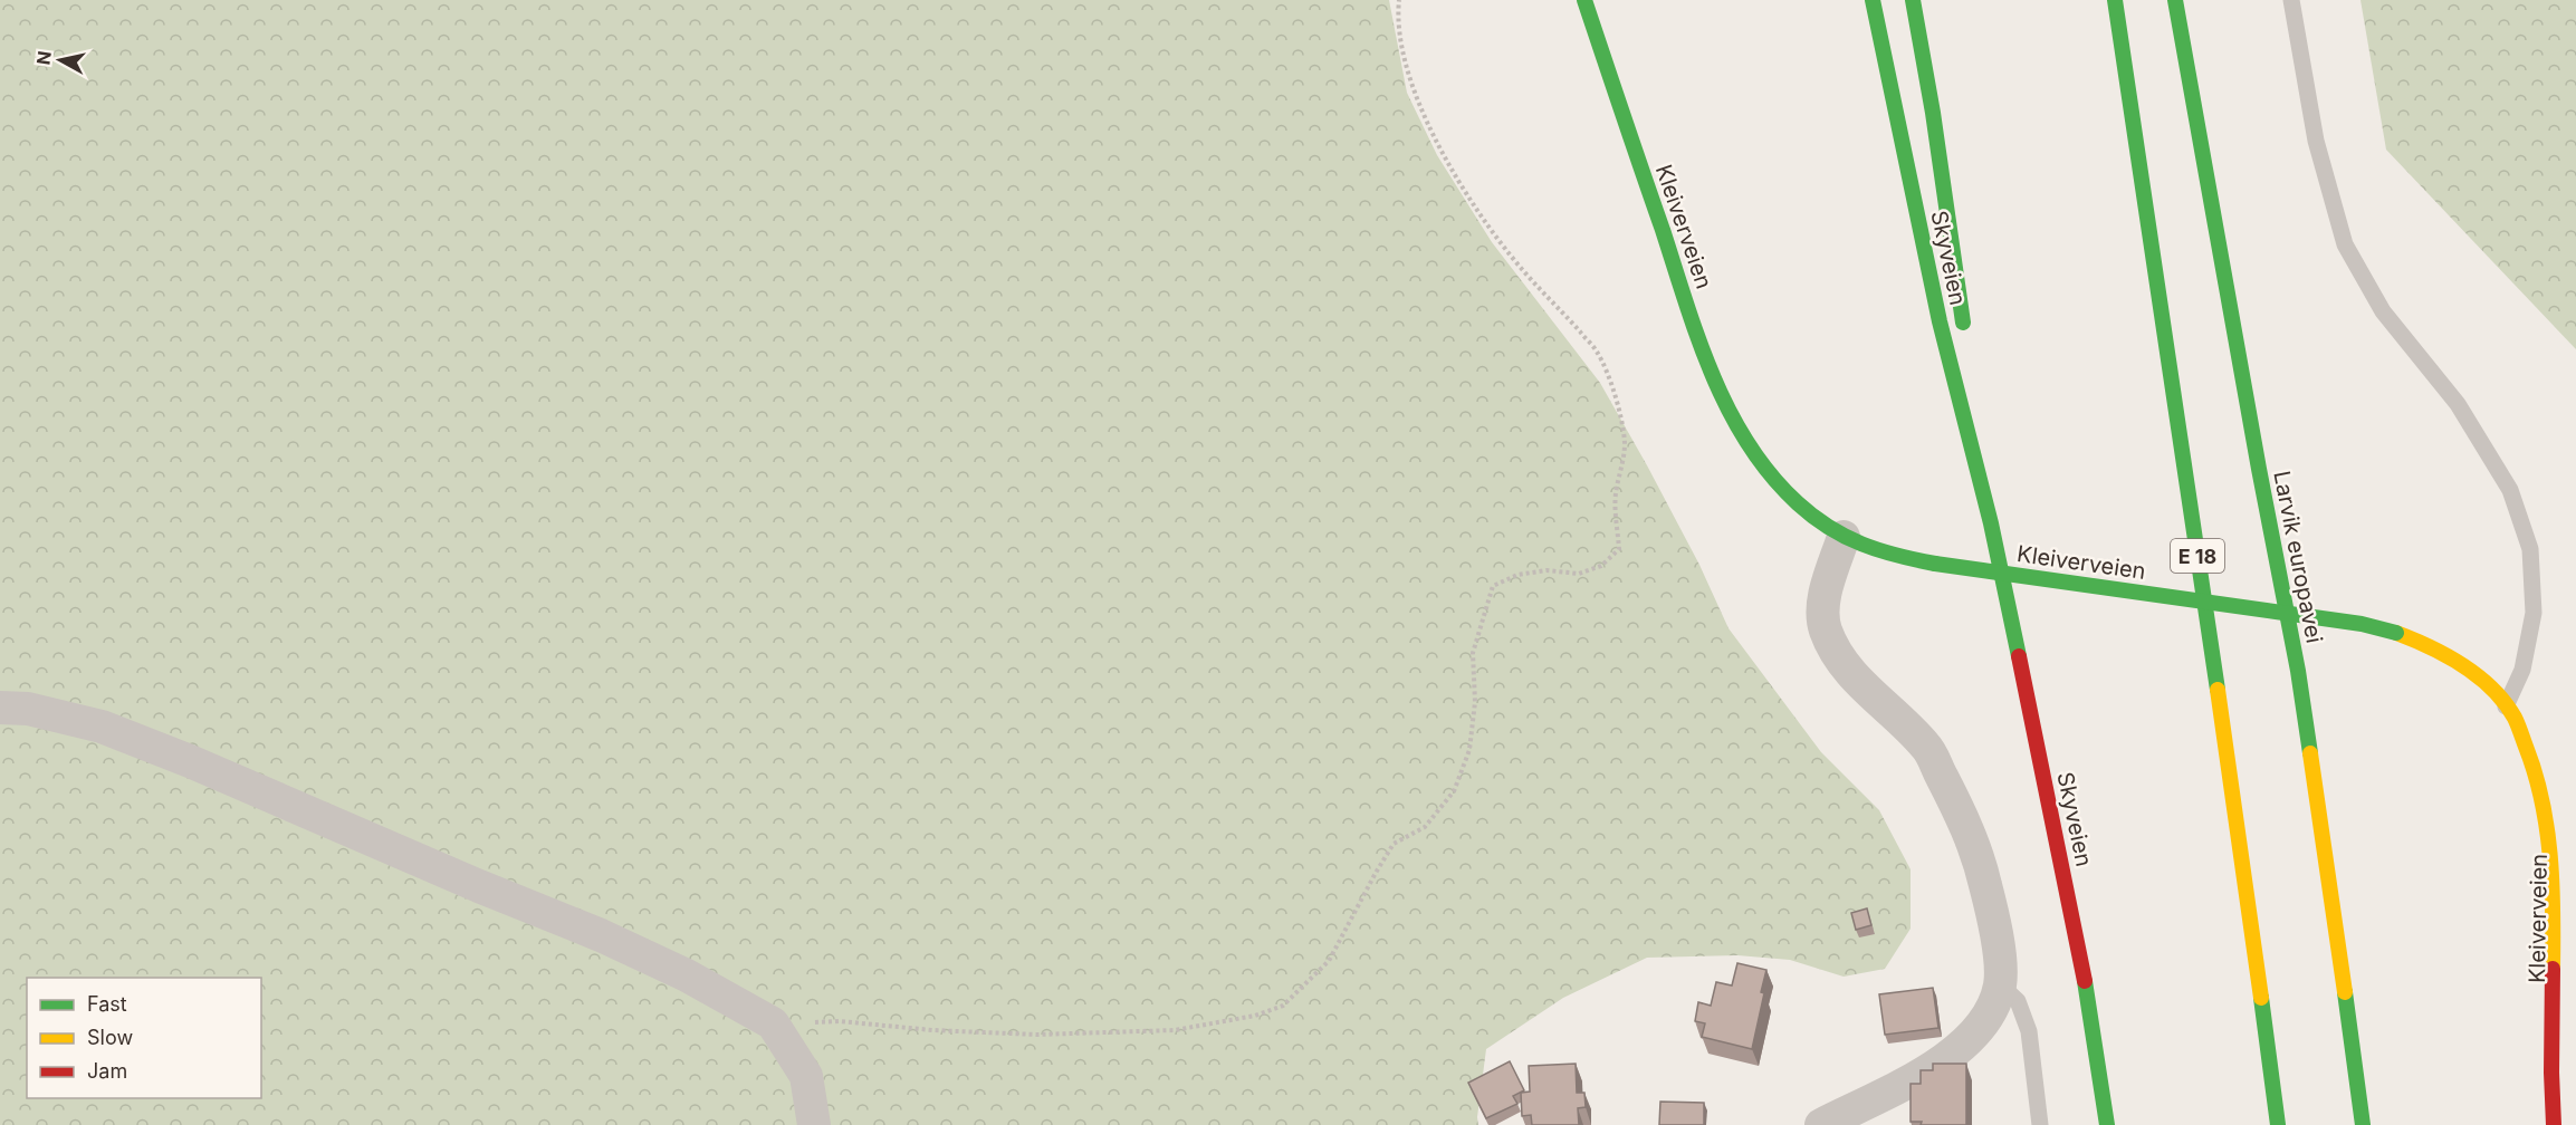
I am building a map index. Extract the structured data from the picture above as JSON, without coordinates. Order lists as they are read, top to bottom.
{
  "streets": {
    "main road": [
      "Kleiverveien",
      "Skyveien",
      "E 18",
      "Larvik europavei"
    ]
  },
  "legend": ["Fast", "Slow", "Jam"],
  "north": "left"
}
